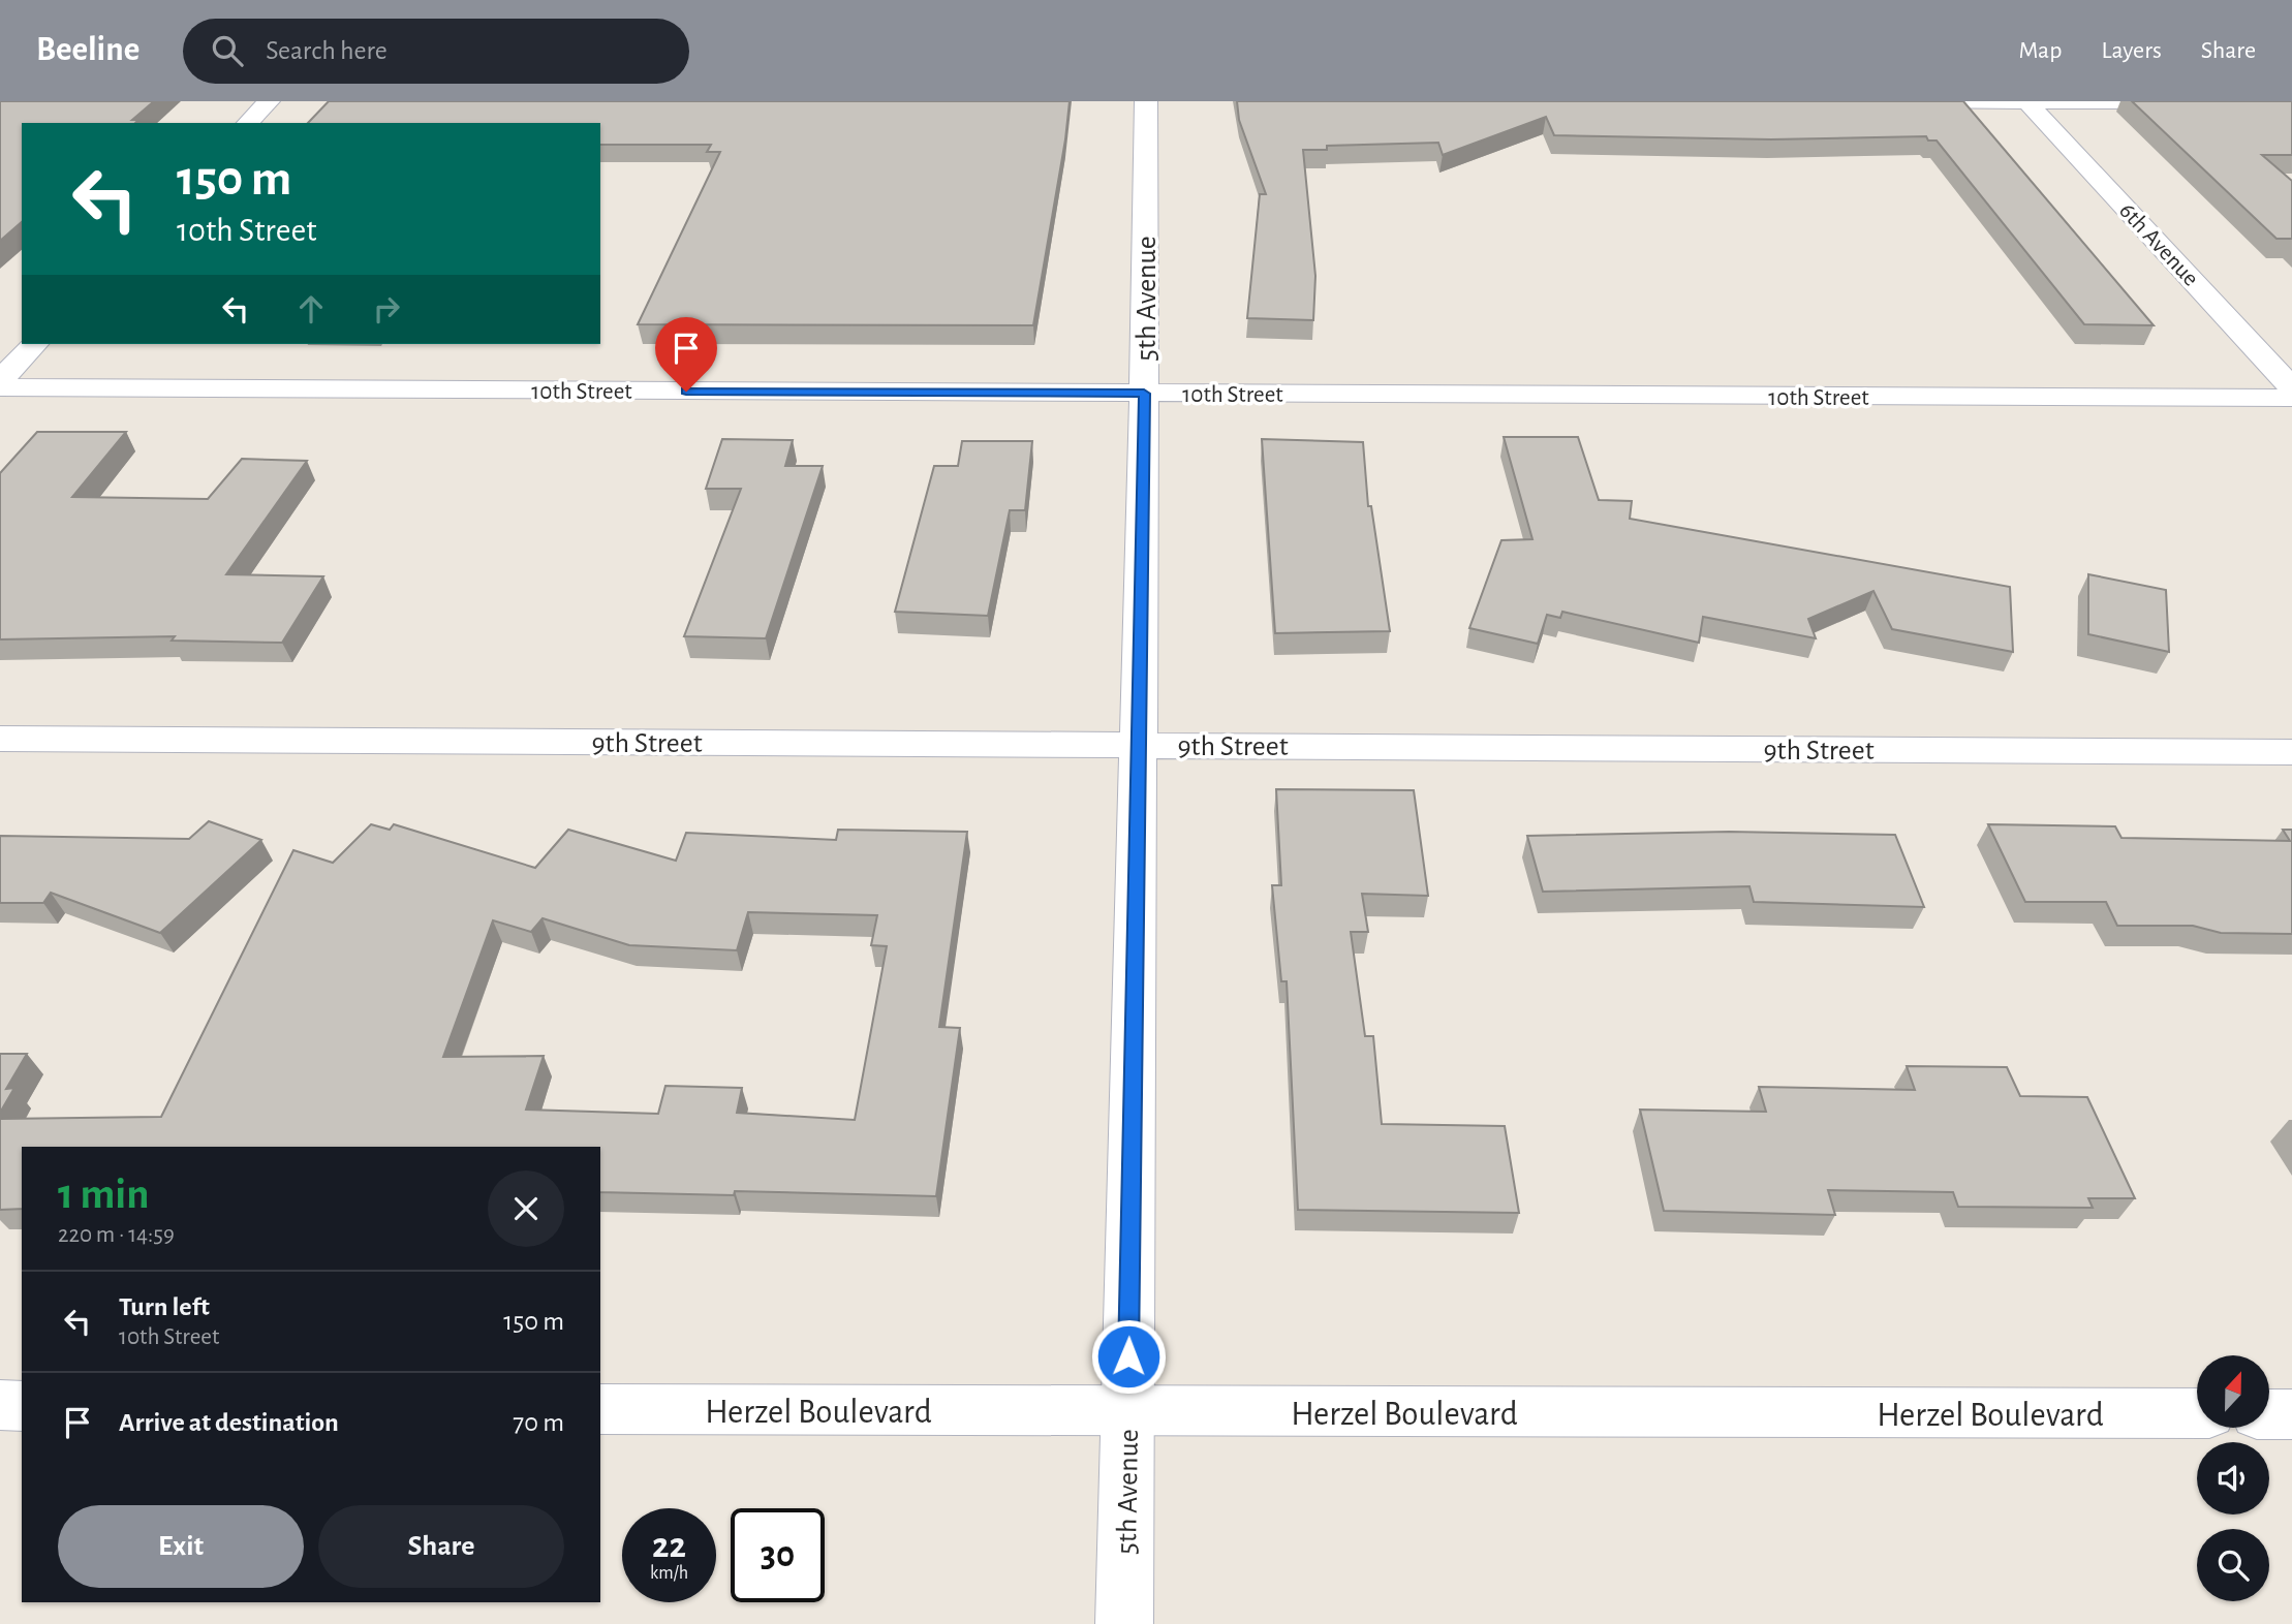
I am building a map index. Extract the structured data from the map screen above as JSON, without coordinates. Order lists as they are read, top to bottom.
{
  "streets": {
    "street": [
      "6th Avenue",
      "5th Avenue",
      "10th Street",
      "9th Street",
      "Herzel Boulevard"
    ]
  },
  "crossings": [
    ["5th Avenue", "10th Street"],
    ["5th Avenue", "9th Street"],
    ["5th Avenue", "Herzel Boulevard"]
  ],
  "north": "top",
  "page": {
    "header": "Beeline",
    "search": "Search here",
    "nav": ["Map", "Layers", "Share"],
    "turn": ["150 m", "10th Street"],
    "heading": ["1 min", "220 m · 14:59"],
    "list": [
      {
        "name": "Turn left",
        "note": "10th Street",
        "value": "150 m"
      },
      {
        "name": "Arrive at destination",
        "value": "70 m"
      }
    ],
    "buttons": ["Exit", "Share"],
    "speed": "22 km/h",
    "limit": "30"
  }
}
